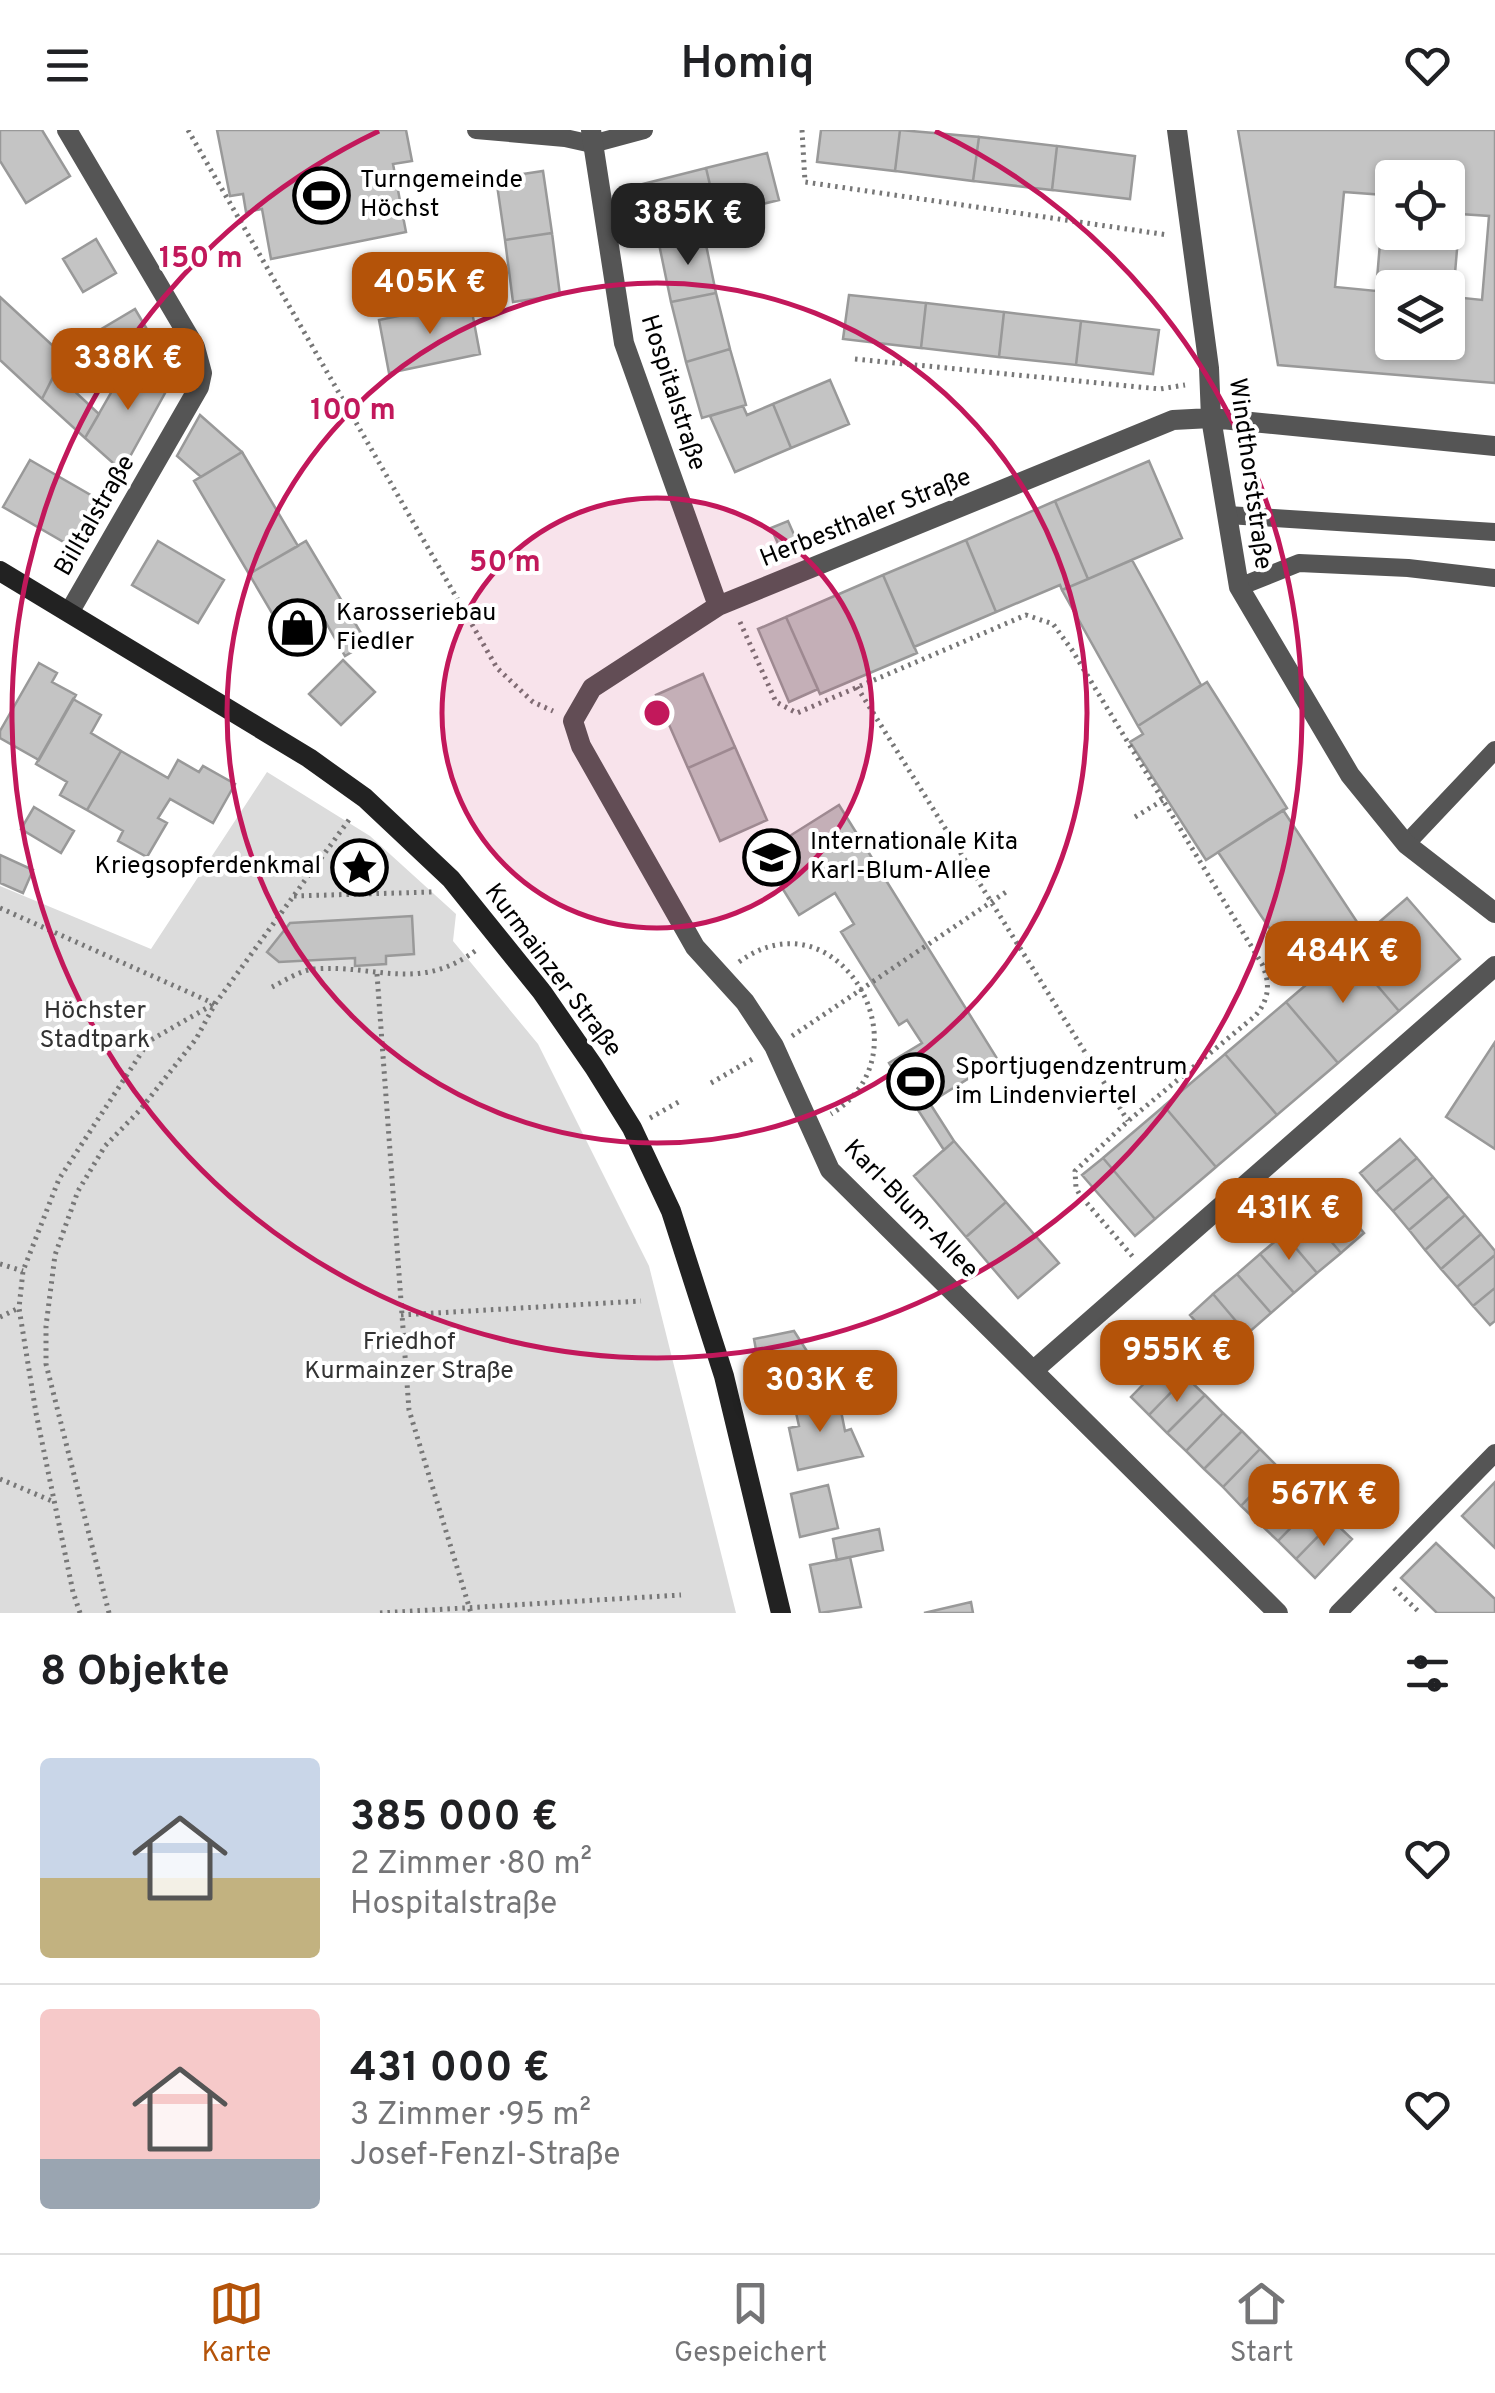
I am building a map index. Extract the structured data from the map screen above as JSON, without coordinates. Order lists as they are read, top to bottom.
{
  "streets": {
    "main road": ["Kurmainzer Straße"],
    "street": [
      "Hospitalstraße",
      "Windthorststraße",
      "Billtalstraße",
      "Herbesthaler Straße",
      "Karl-Blum-Allee"
    ]
  },
  "crossings": [
    ["Hospitalstraße", "Herbesthaler Straße"],
    ["Windthorststraße", "Herbesthaler Straße"],
    ["Billtalstraße", "Kurmainzer Straße"],
    ["Herbesthaler Straße", "Karl-Blum-Allee"]
  ],
  "parks": ["Höchster Stadtpark", "Friedhof Kurmainzer Straße"],
  "places": {
    "sports": ["Turngemeinde Höchst", "Sportjugendzentrum im Lindenviertel"],
    "shop": ["Karosseriebau Fiedler"],
    "school or university": ["Internationale Kita Karl-Blum-Allee"],
    "place": ["Kriegsopferdenkmal"]
  },
  "page": {
    "header": "Homiq",
    "price": [
      "385K €",
      "405K €",
      "338K €",
      "484K €",
      "431K €",
      "955K €",
      "303K €",
      "567K €"
    ],
    "heading": "8 Objekte",
    "list": [
      {
        "name": "385 000 €",
        "note": "2 Zimmer · 80 m² · Hospitalstraße"
      },
      {
        "name": "431 000 €",
        "note": "3 Zimmer · 95 m² · Josef-Fenzl-Straße"
      }
    ],
    "tabs": ["Karte", "Gespeichert", "Start"]
  },
  "rings": ["150 m", "100 m", "50 m"]
}
